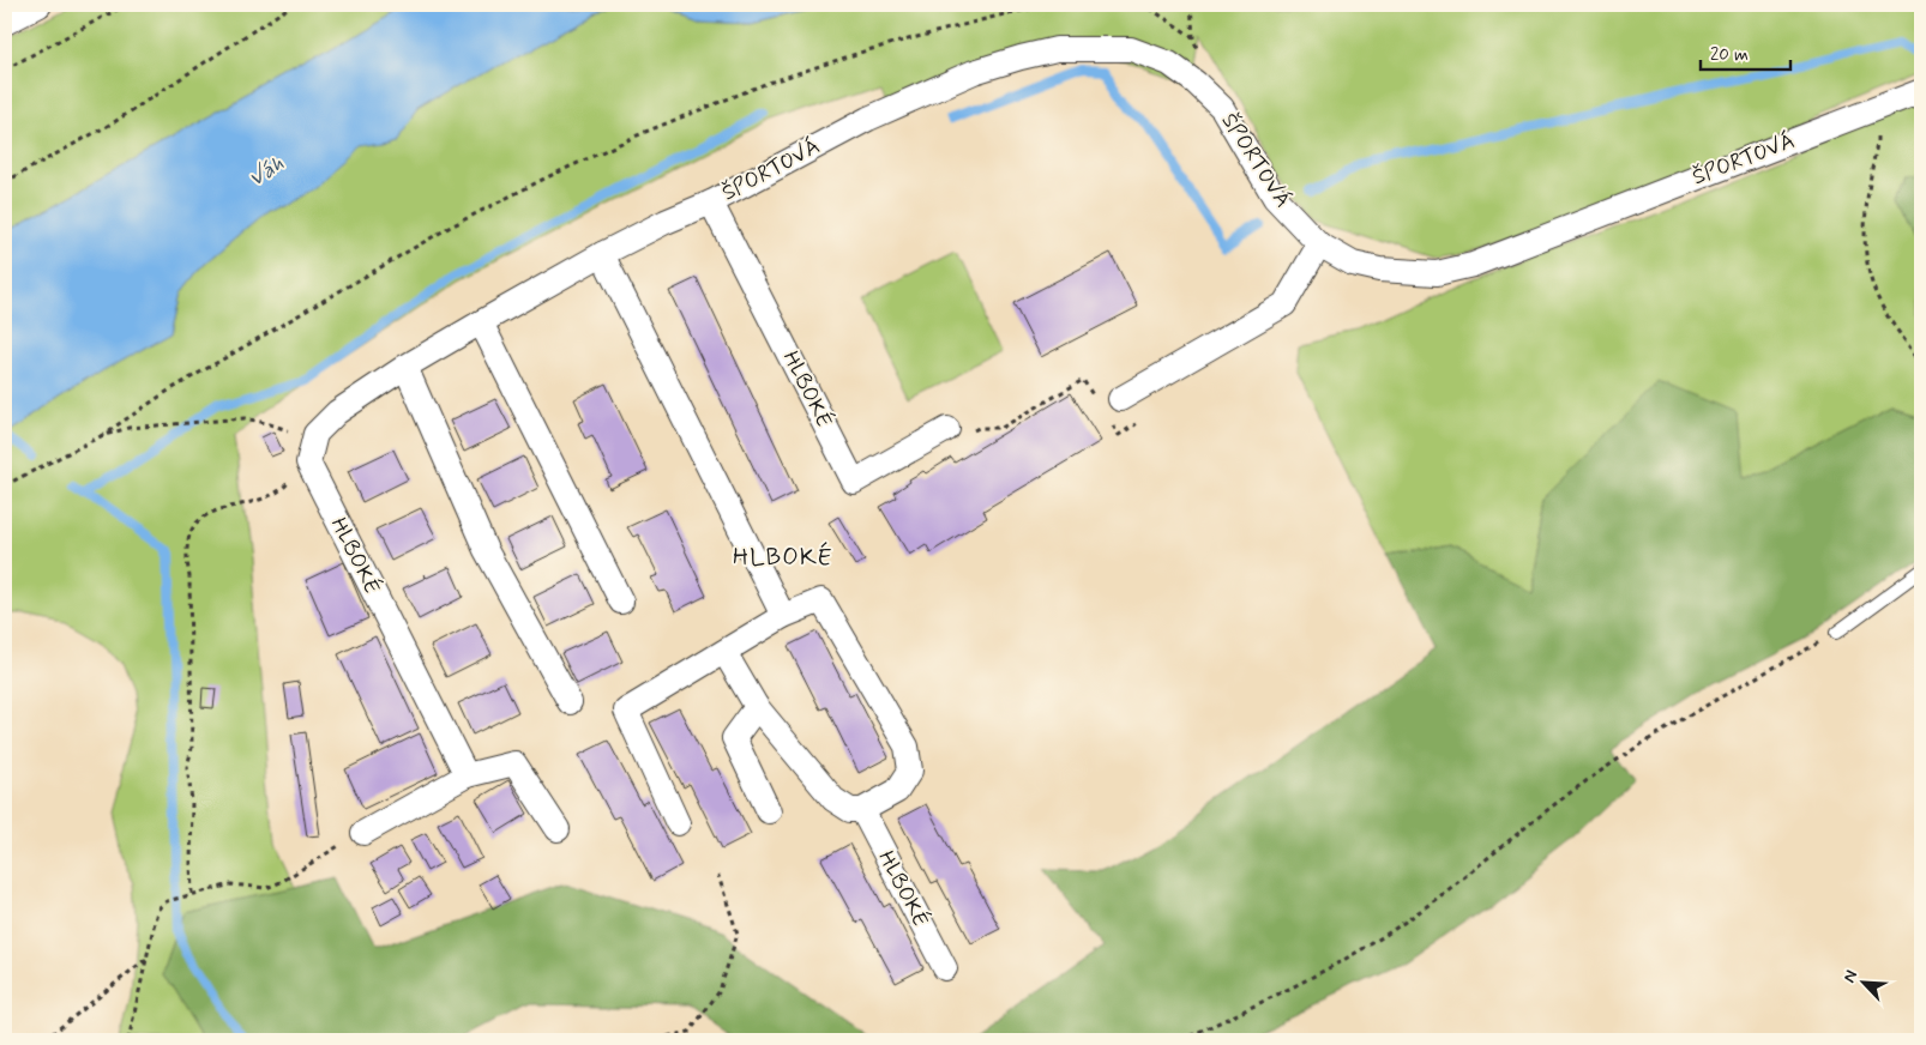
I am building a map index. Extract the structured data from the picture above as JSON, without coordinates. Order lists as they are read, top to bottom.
{
  "streets": {
    "street": ["ŠPORTOVÁ", "HLBOKÉ"]
  },
  "crossings": [
    ["ŠPORTOVÁ", "HLBOKÉ"]
  ],
  "districts": ["HLBOKÉ"],
  "water": ["Váh"],
  "scale_bar": "20 m",
  "north": "top left"
}
